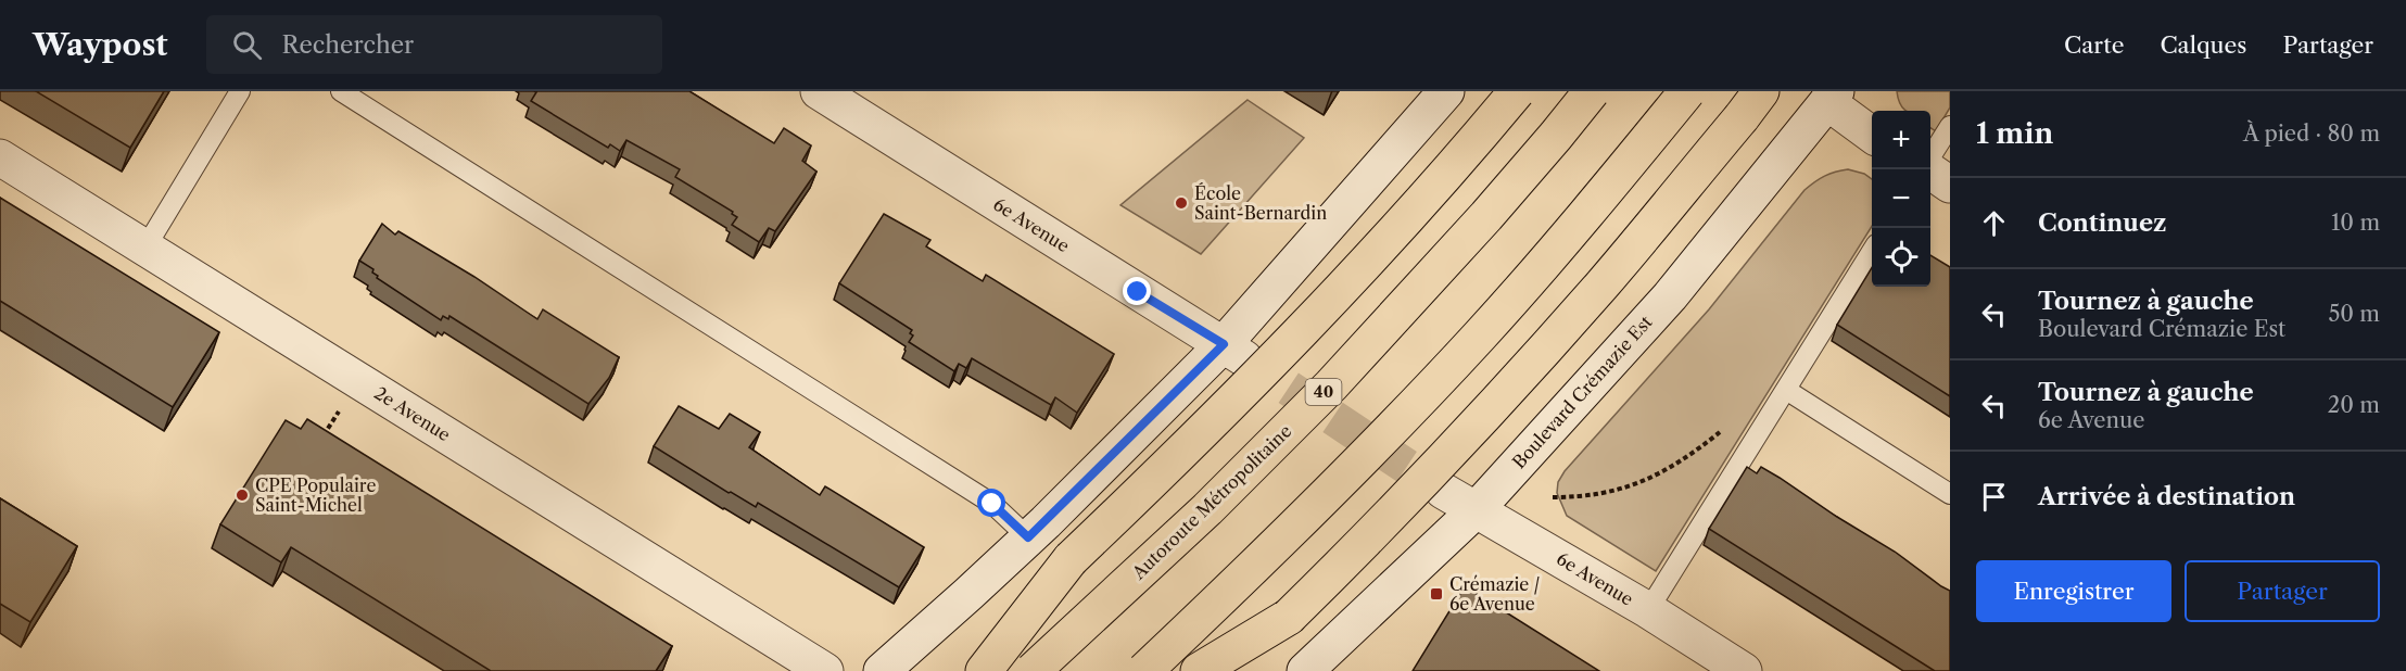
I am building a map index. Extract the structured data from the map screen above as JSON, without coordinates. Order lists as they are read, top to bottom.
{
  "streets": {
    "highway": ["40", "Autoroute Métropolitaine"],
    "street": ["6e Avenue", "Boulevard Crémazie Est", "2e Avenue"]
  },
  "crossings": [
    ["6e Avenue", "Boulevard Crémazie Est"]
  ],
  "places": {
    "other": ["École Saint-Bernardin", "CPE Populaire Saint-Michel"],
    "transit": ["Crémazie / 6e Avenue"]
  },
  "page": {
    "header": "Waypost",
    "search": "Rechercher",
    "nav": ["Carte", "Calques", "Partager"],
    "heading": ["1 min", "À pied · 80 m"],
    "map_buttons": ["+", "−"],
    "list": [
      ["Continuez", "10 m"],
      ["Tournez à gauche", "Boulevard Crémazie Est", "50 m"],
      ["Tournez à gauche", "6e Avenue", "20 m"],
      "Arrivée à destination"
    ],
    "buttons": ["Enregistrer", "Partager"]
  }
}
